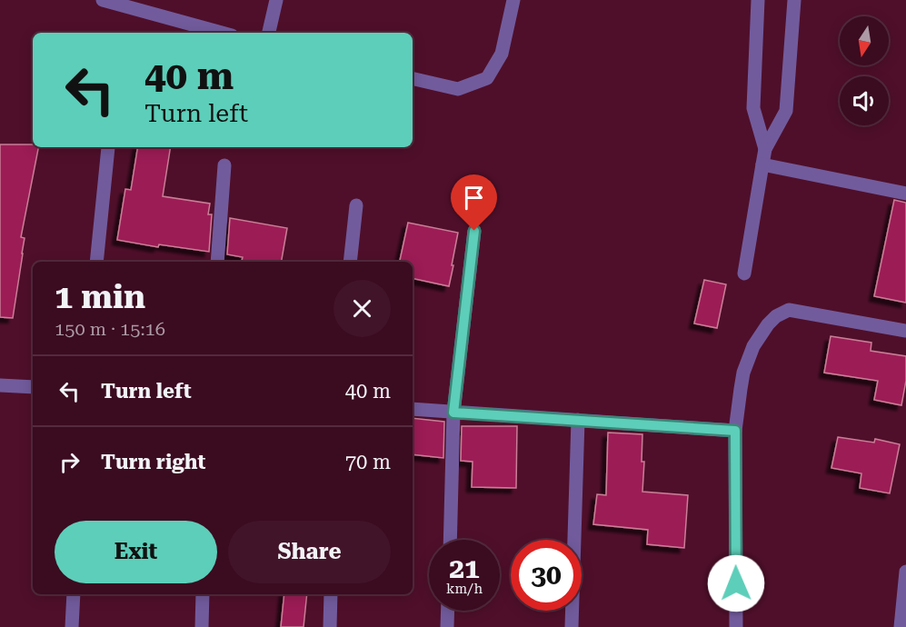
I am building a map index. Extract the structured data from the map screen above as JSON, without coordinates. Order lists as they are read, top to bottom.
{
  "north": "bottom",
  "page": {
    "turn": ["40 m", "Turn left"],
    "heading": ["1 min", "150 m · 15:16"],
    "list": [
      {
        "name": "Turn left",
        "value": "40 m"
      },
      {
        "name": "Turn right",
        "value": "70 m"
      }
    ],
    "buttons": ["Exit", "Share"],
    "speed": "21 km/h",
    "limit": "30"
  }
}
